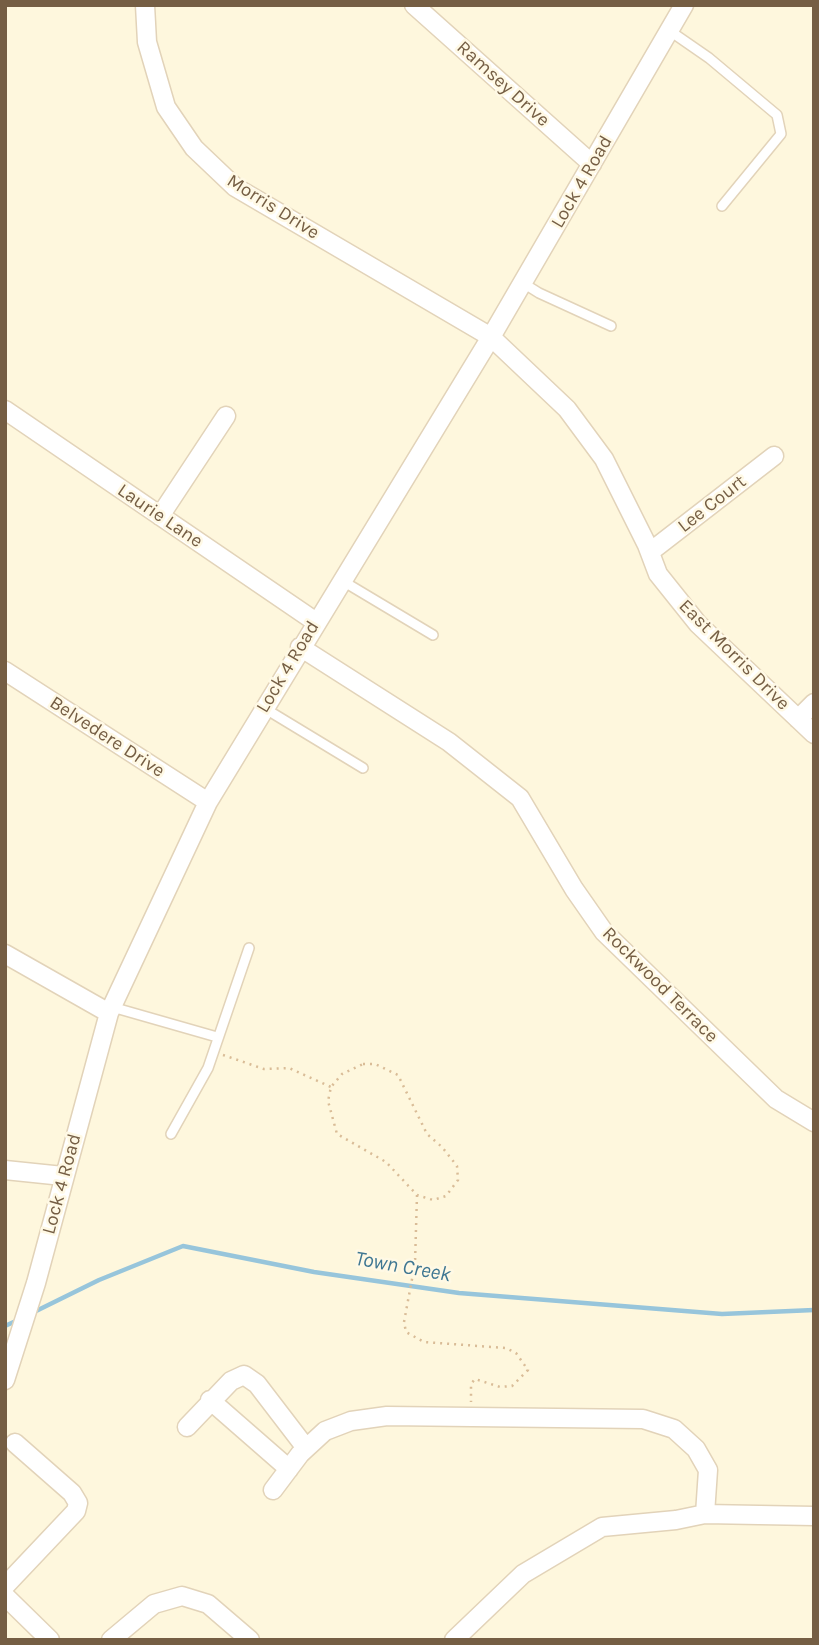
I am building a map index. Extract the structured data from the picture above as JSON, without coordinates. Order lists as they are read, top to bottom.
{
  "streets": {
    "street": [
      "Ramsey Drive",
      "Lock 4 Road",
      "Morris Drive",
      "Lee Court",
      "Laurie Lane",
      "East Morris Drive",
      "Belvedere Drive",
      "Rockwood Terrace"
    ]
  },
  "crossings": [
    ["Ramsey Drive", "Lock 4 Road"],
    ["Lock 4 Road", "Morris Drive"],
    ["Lock 4 Road", "Laurie Lane"],
    ["Lock 4 Road", "East Morris Drive"],
    ["Lock 4 Road", "Belvedere Drive"],
    ["Lock 4 Road", "Rockwood Terrace"],
    ["Morris Drive", "East Morris Drive"],
    ["Lee Court", "East Morris Drive"]
  ],
  "water": ["Town Creek"]
}
